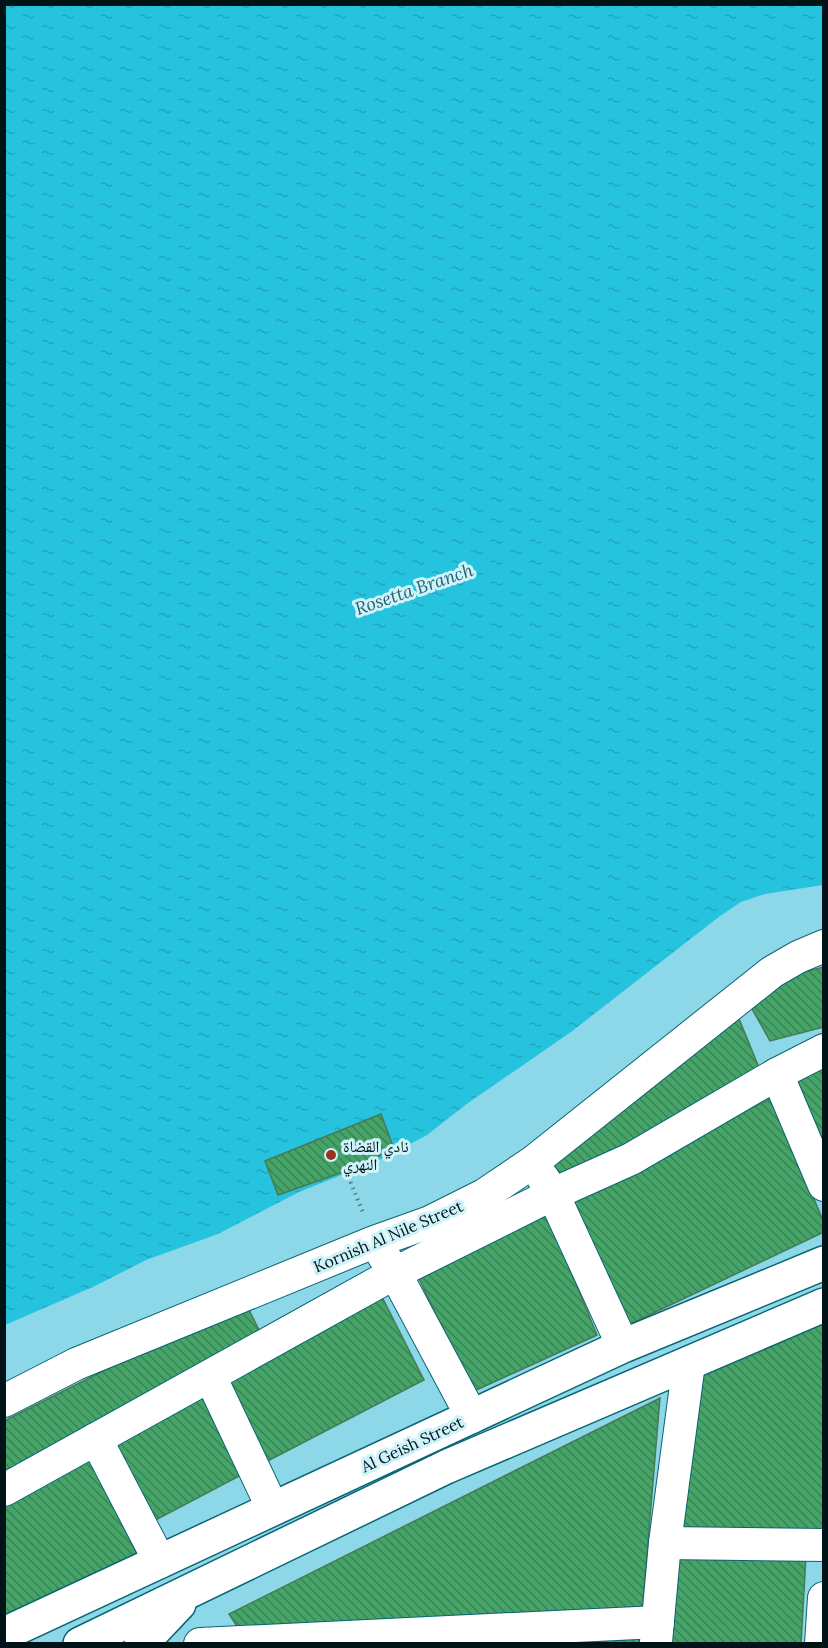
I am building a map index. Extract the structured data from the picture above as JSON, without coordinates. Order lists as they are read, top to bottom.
{
  "streets": {
    "main road": ["Al Geish Street"],
    "street": ["Kornish Al Nile Street"]
  },
  "water": ["Rosetta Branch"],
  "places": ["نادي القضاة النهري"]
}
